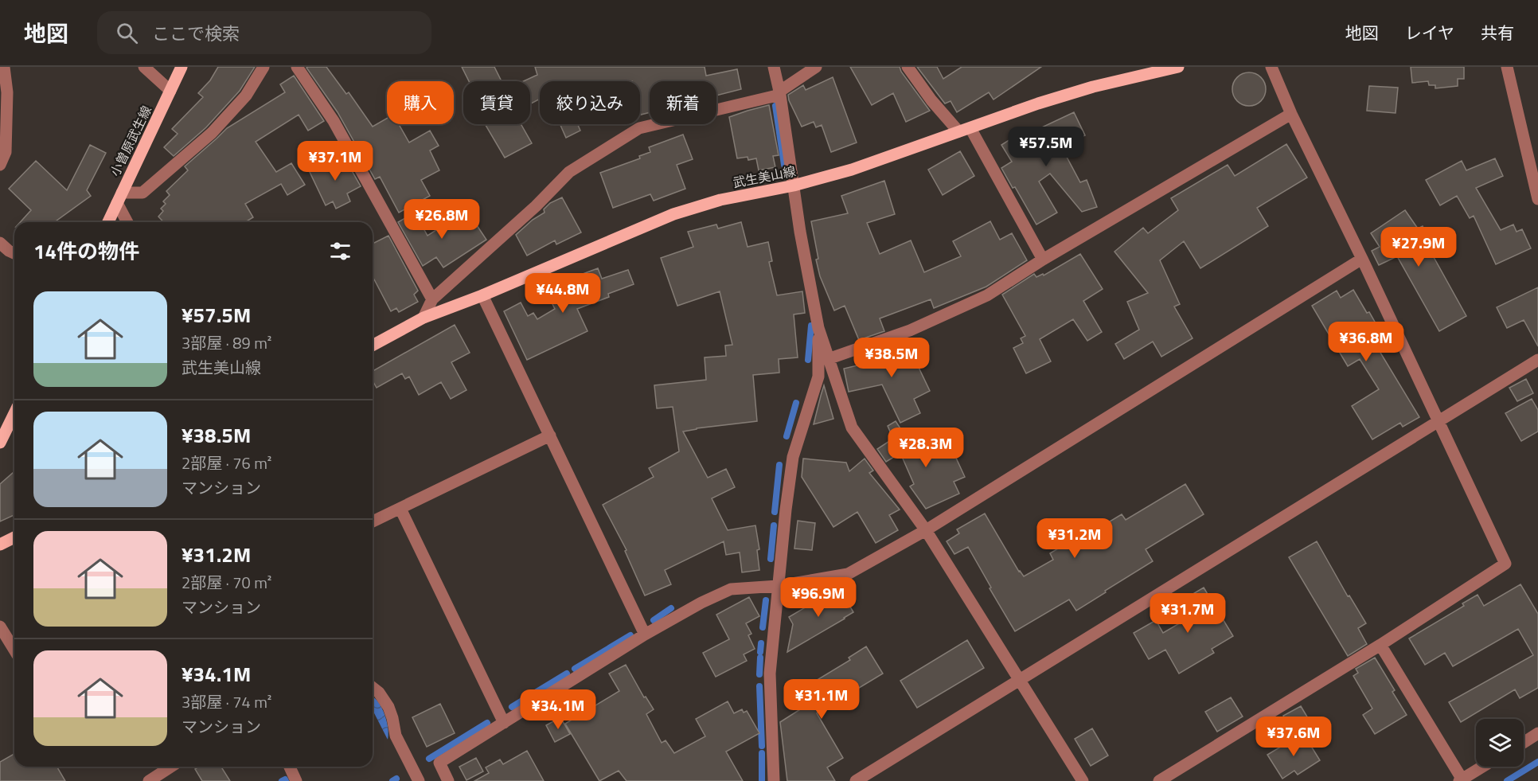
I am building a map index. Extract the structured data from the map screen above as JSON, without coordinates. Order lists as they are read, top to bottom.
{
  "streets": {
    "main road": ["小曽原武生線", "武生美山線"]
  },
  "page": {
    "header": "地図",
    "search": "ここで検索",
    "nav": ["地図", "レイヤ", "共有"],
    "chip": [
      "購入",
      "賃貸",
      "絞り込み",
      "新着"
    ],
    "price": [
      "¥57.5M",
      "¥37.1M",
      "¥26.8M",
      "¥27.9M",
      "¥44.8M",
      "¥36.8M",
      "¥38.5M",
      "¥28.3M",
      "¥31.2M",
      "¥96.9M",
      "¥31.7M",
      "¥31.1M",
      "¥34.1M",
      "¥37.6M"
    ],
    "heading": "14件の物件",
    "list": [
      {
        "name": "¥57.5M",
        "note": "3部屋 · 89 m² · 武生美山線"
      },
      {
        "name": "¥38.5M",
        "note": "2部屋 · 76 m² · マンション"
      },
      {
        "name": "¥31.2M",
        "note": "2部屋 · 70 m² · マンション"
      },
      {
        "name": "¥34.1M",
        "note": "3部屋 · 74 m² · マンション"
      }
    ]
  }
}
